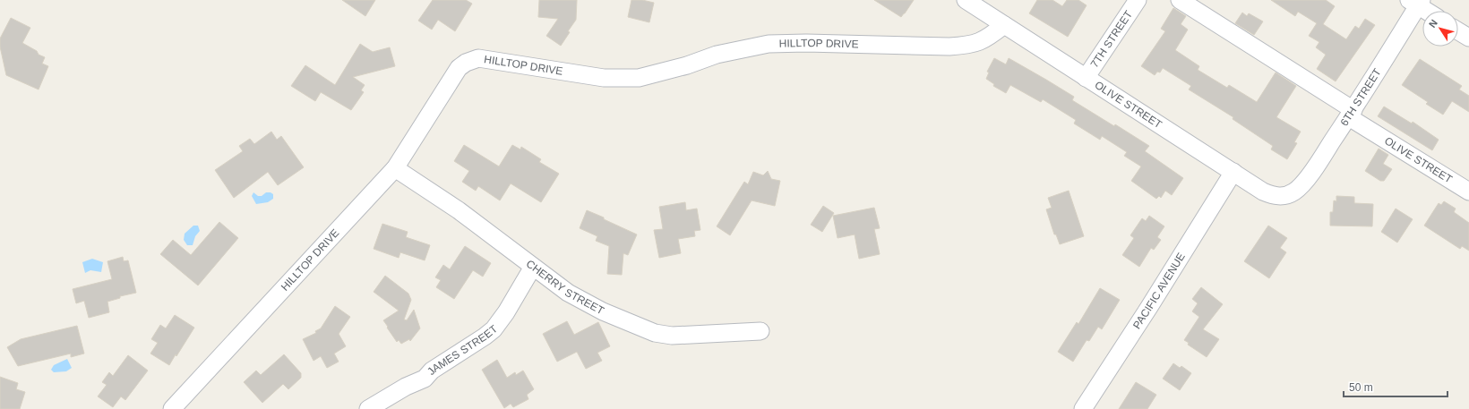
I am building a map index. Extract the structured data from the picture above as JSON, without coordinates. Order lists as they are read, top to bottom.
{
  "streets": {
    "street": [
      "7TH STREET",
      "HILLTOP DRIVE",
      "6TH STREET",
      "OLIVE STREET",
      "CHERRY STREET",
      "PACIFIC AVENUE",
      "JAMES STREET"
    ]
  },
  "crossings": [
    ["7TH STREET", "OLIVE STREET"],
    ["HILLTOP DRIVE", "OLIVE STREET"],
    ["HILLTOP DRIVE", "CHERRY STREET"],
    ["6TH STREET", "OLIVE STREET"],
    ["OLIVE STREET", "PACIFIC AVENUE"],
    ["CHERRY STREET", "JAMES STREET"]
  ],
  "scale_bar": "50 m",
  "north": "top left"
}
